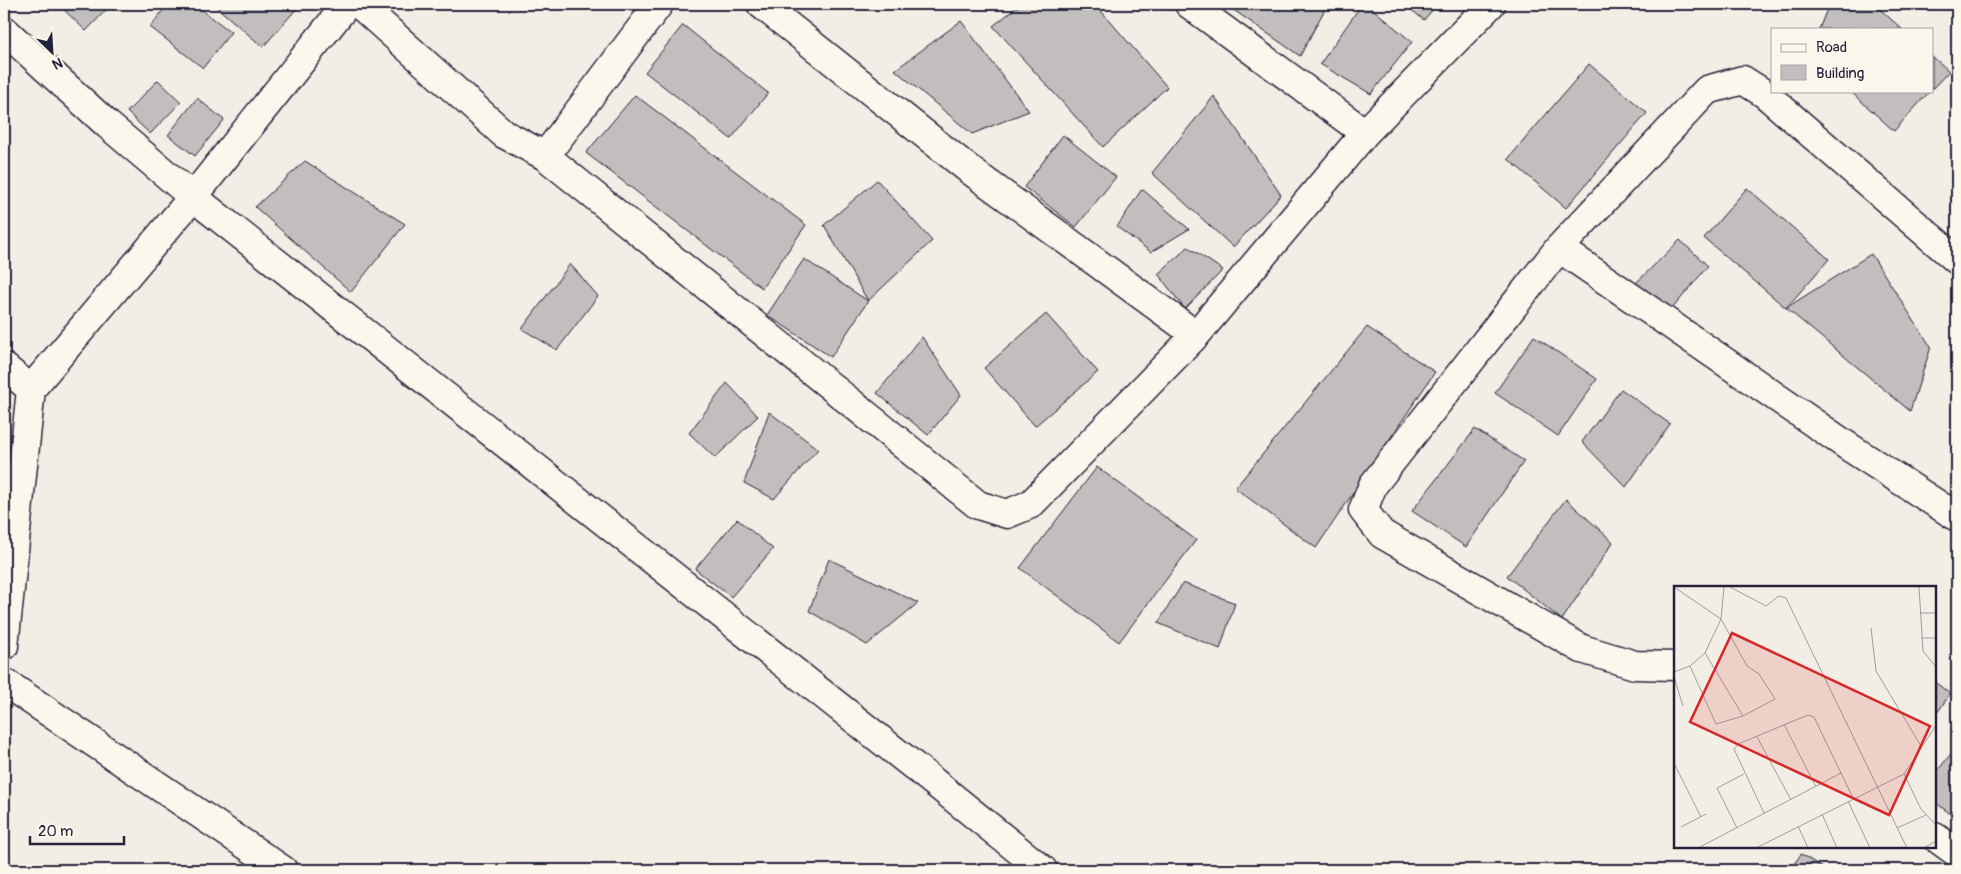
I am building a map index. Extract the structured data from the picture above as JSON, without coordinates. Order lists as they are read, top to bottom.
{
  "legend": ["Road", "Building"],
  "scale_bar": "20 m",
  "north": "bottom right"
}
